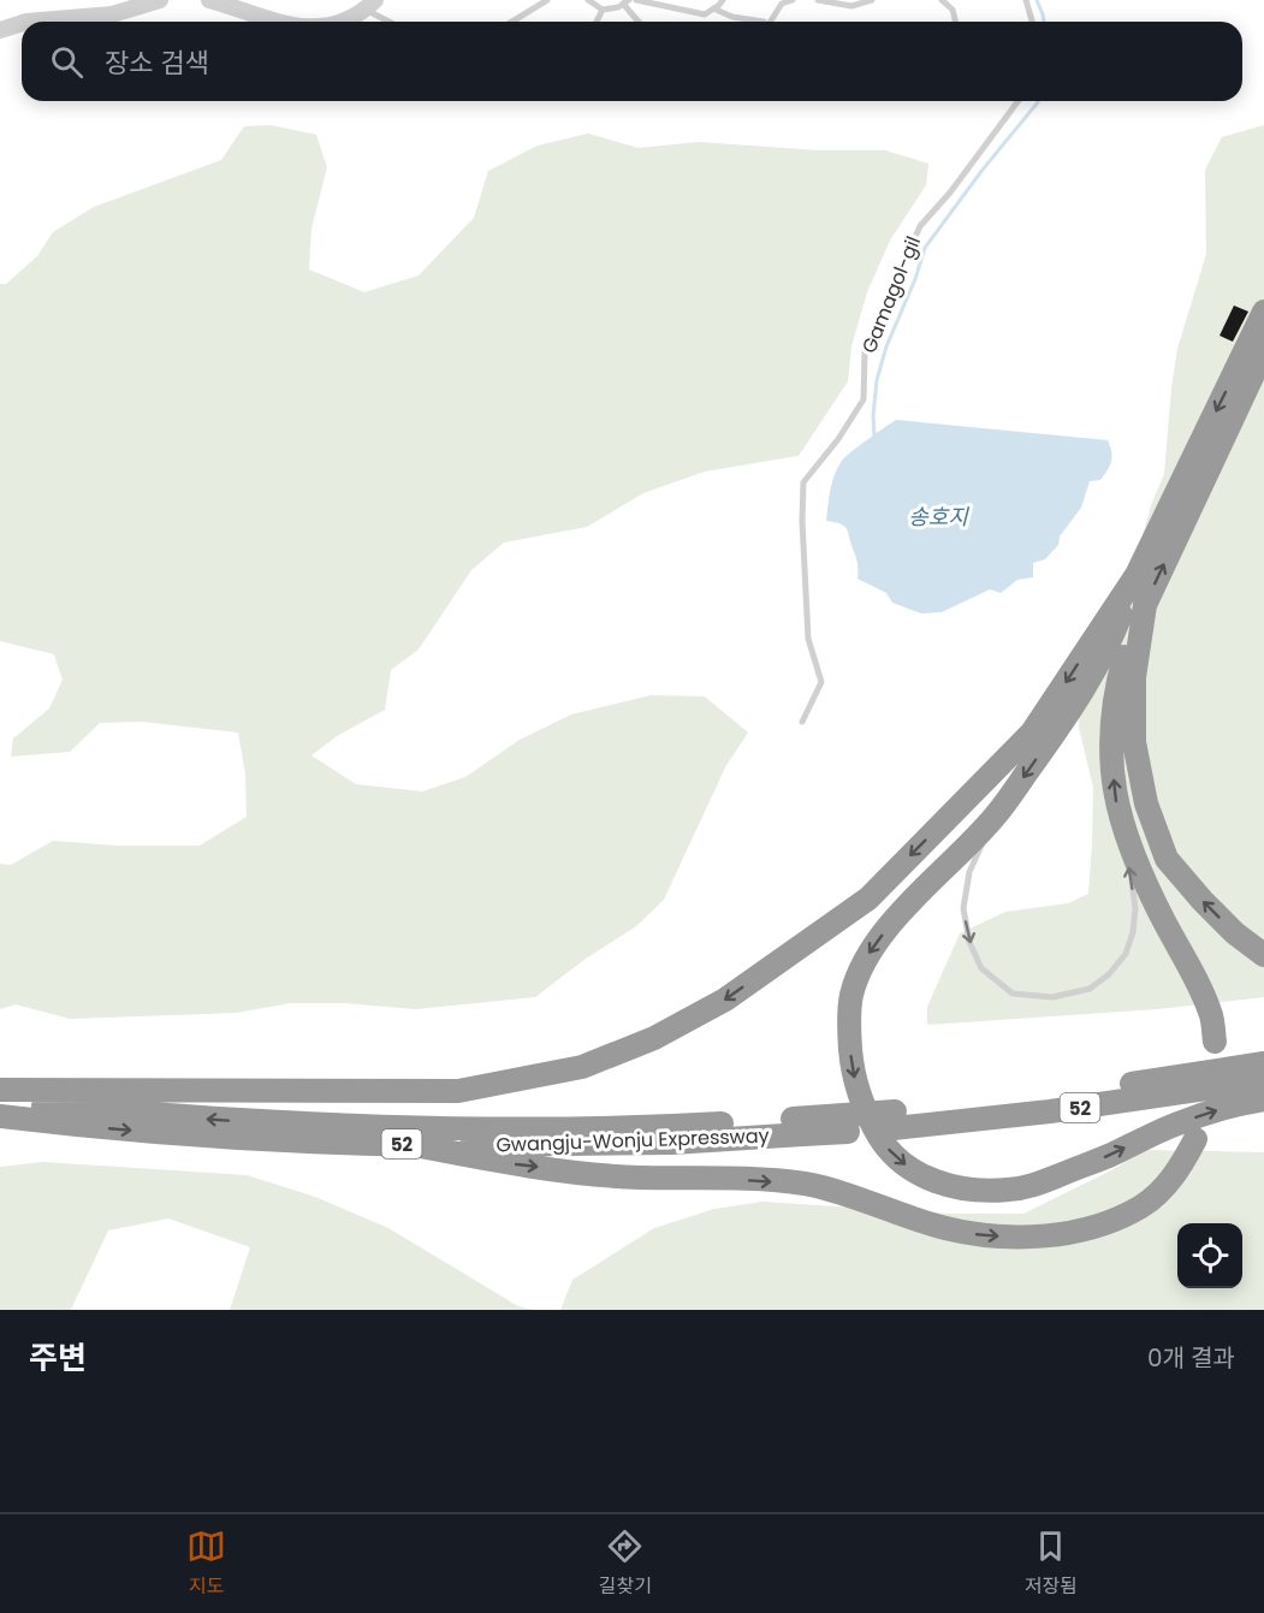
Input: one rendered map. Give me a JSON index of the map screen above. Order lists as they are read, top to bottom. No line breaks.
{"streets":{"highway":["52","Gwangju-Wonju Expressway"],"lane":["Gamagol-gil"]},"water":["송호지"],"page":{"search":"장소 검색","heading":["주변","0개 결과"],"nav":["지도","길찾기","저장됨"]}}
